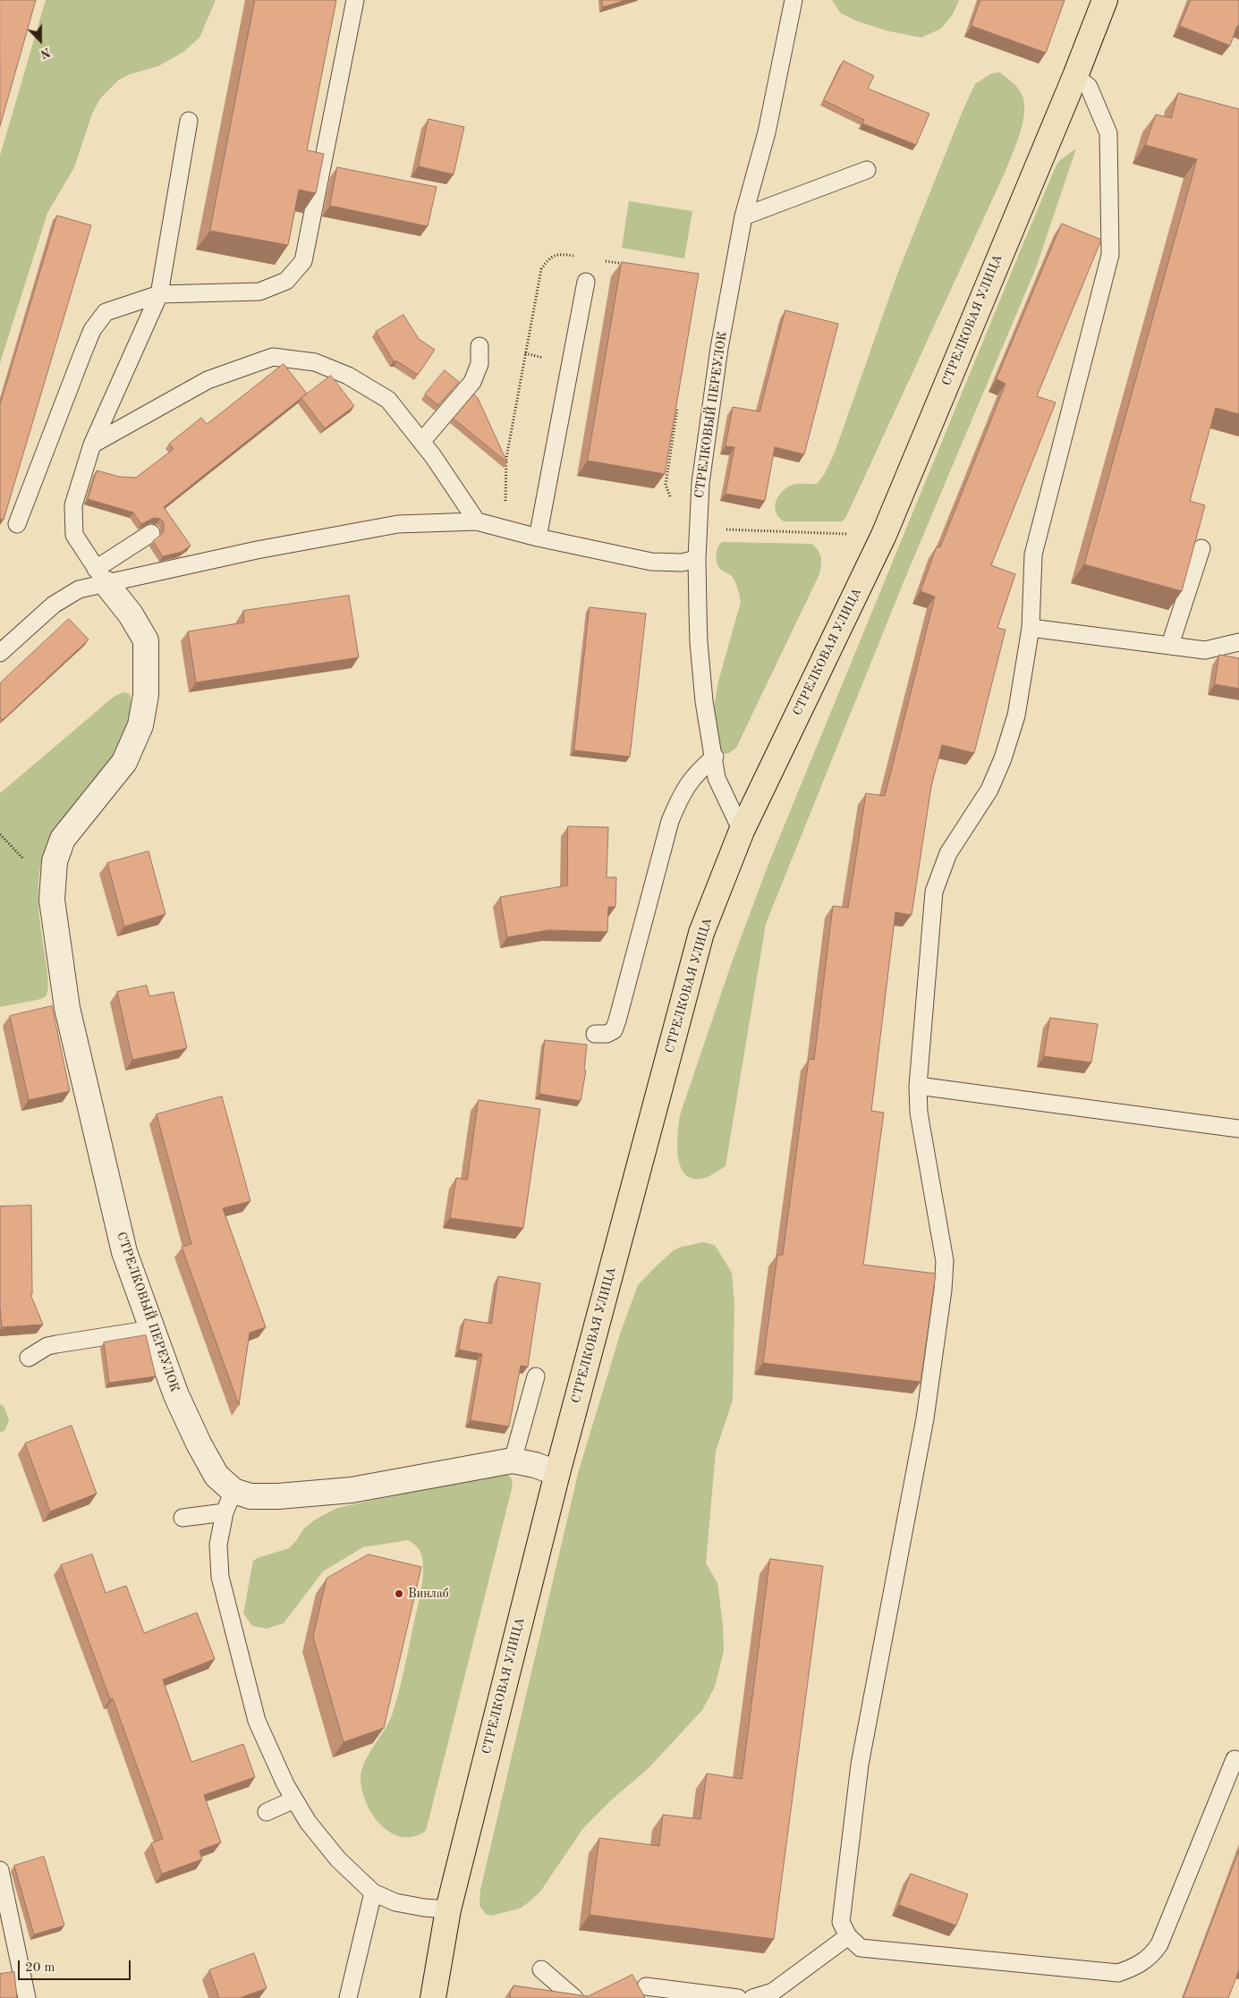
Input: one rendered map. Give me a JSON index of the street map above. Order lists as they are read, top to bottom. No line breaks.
{"streets":{"main road":["СТРЕЛКОВАЯ УЛИЦА"],"street":["СТРЕЛКОВЫЙ ПЕРЕУЛОК"]},"crossings":[["СТРЕЛКОВАЯ УЛИЦА","СТРЕЛКОВЫЙ ПЕРЕУЛОК"]],"places":["Винлаб"],"scale_bar":"20 m","north":"bottom"}
